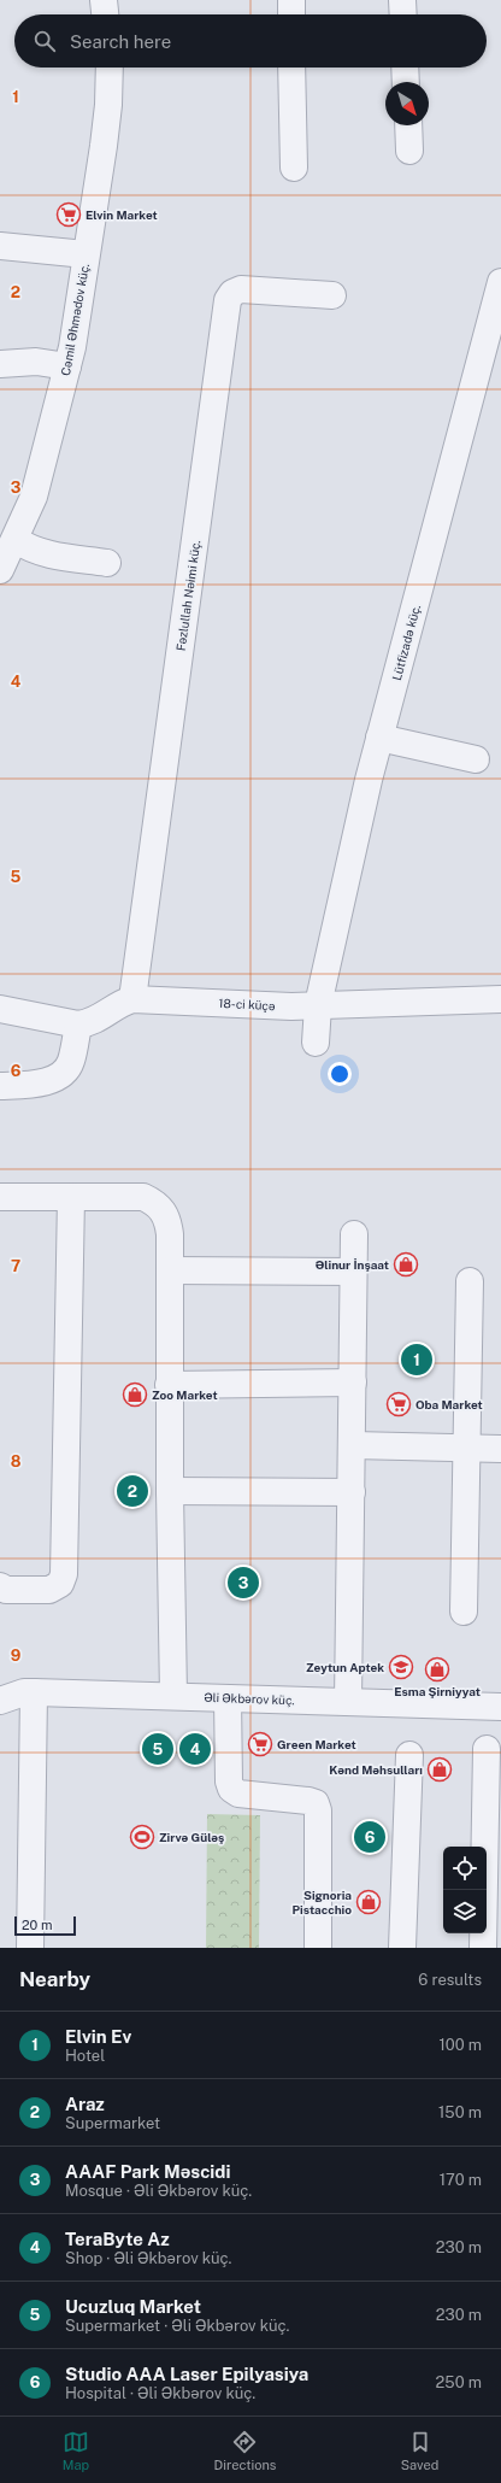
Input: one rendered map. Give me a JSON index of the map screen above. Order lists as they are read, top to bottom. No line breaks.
{"streets":{"street":["Cəmil Əhmədov küç.","Fəzlullah Nəimi küç.","Lütfizadə küç.","18-ci küçə","Əli Əkbərov küç."]},"crossings":[["Fəzlullah Nəimi küç.","18-ci küçə"],["Lütfizadə küç.","18-ci küçə"]],"places":{"supermarket":["Elvin Market","Oba Market","Green Market"],"shop":["Əlinur İnşaat","Zoo Market","Esma Şirniyyat","Kənd Məhsulları","Signoria Pistacchio"],"school or university":["Zeytun Aptek"],"sports":["Zirvə Güləş"]},"scale_bar":"20 m","north":"bottom right","page":{"search":"Search here","pins":["1","2","3","4","5","6"],"scale":"20 m","heading":["Nearby","6 results"],"list":[{"mark":"1","name":"Elvin Ev","note":"Hotel","value":"100 m"},{"mark":"2","name":"Araz","note":"Supermarket","value":"150 m"},{"mark":"3","name":"AAAF Park Məscidi","note":"Mosque · Əli Əkbərov küç.","value":"170 m"},{"mark":"4","name":"TeraByte Az","note":"Shop · Əli Əkbərov küç.","value":"230 m"},{"mark":"5","name":"Ucuzluq Market","note":"Supermarket · Əli Əkbərov küç.","value":"230 m"},{"mark":"6","name":"Studio AAA Laser Epilyasiya","note":"Hospital · Əli Əkbərov küç.","value":"250 m"}],"nav":["Map","Directions","Saved"]},"grid":{"rows":["1","2","3","4","5","6","7","8","9"]}}
